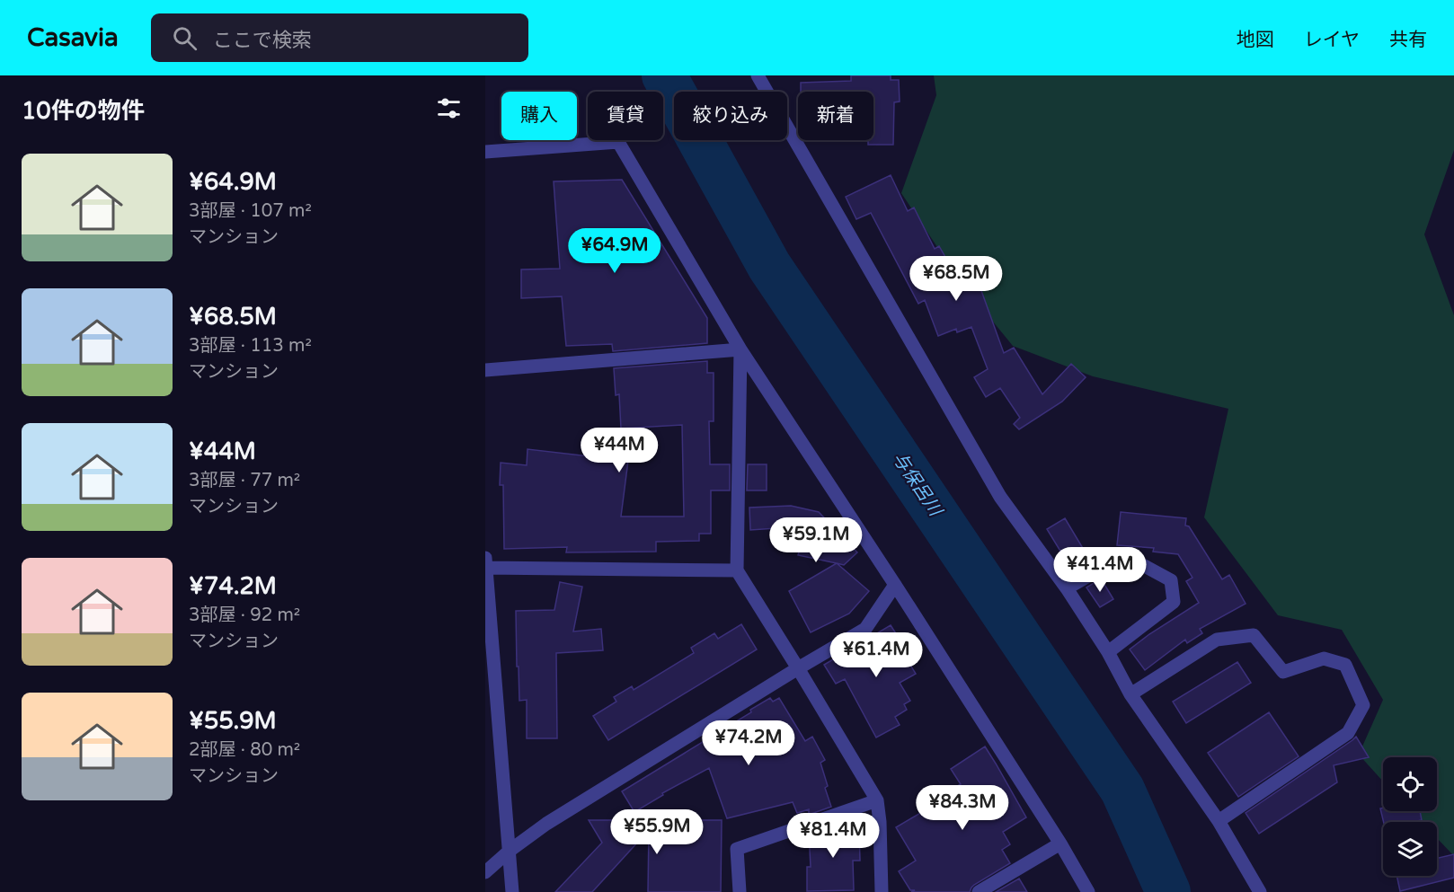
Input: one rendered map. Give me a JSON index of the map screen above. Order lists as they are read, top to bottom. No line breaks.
{"water":["与保呂川"],"page":{"header":"Casavia","search":"ここで検索","nav":["地図","レイヤ","共有"],"heading":"10件の物件","chip":["購入","賃貸","絞り込み","新着"],"list":[{"name":"¥64.9M","note":"3部屋 · 107 m² · マンション"},{"name":"¥68.5M","note":"3部屋 · 113 m² · マンション"},{"name":"¥44M","note":"3部屋 · 77 m² · マンション"},{"name":"¥74.2M","note":"3部屋 · 92 m² · マンション"},{"name":"¥55.9M","note":"2部屋 · 80 m² · マンション"}],"price":["¥64.9M","¥68.5M","¥44M","¥59.1M","¥41.4M","¥61.4M","¥74.2M","¥84.3M","¥55.9M","¥81.4M"]}}
